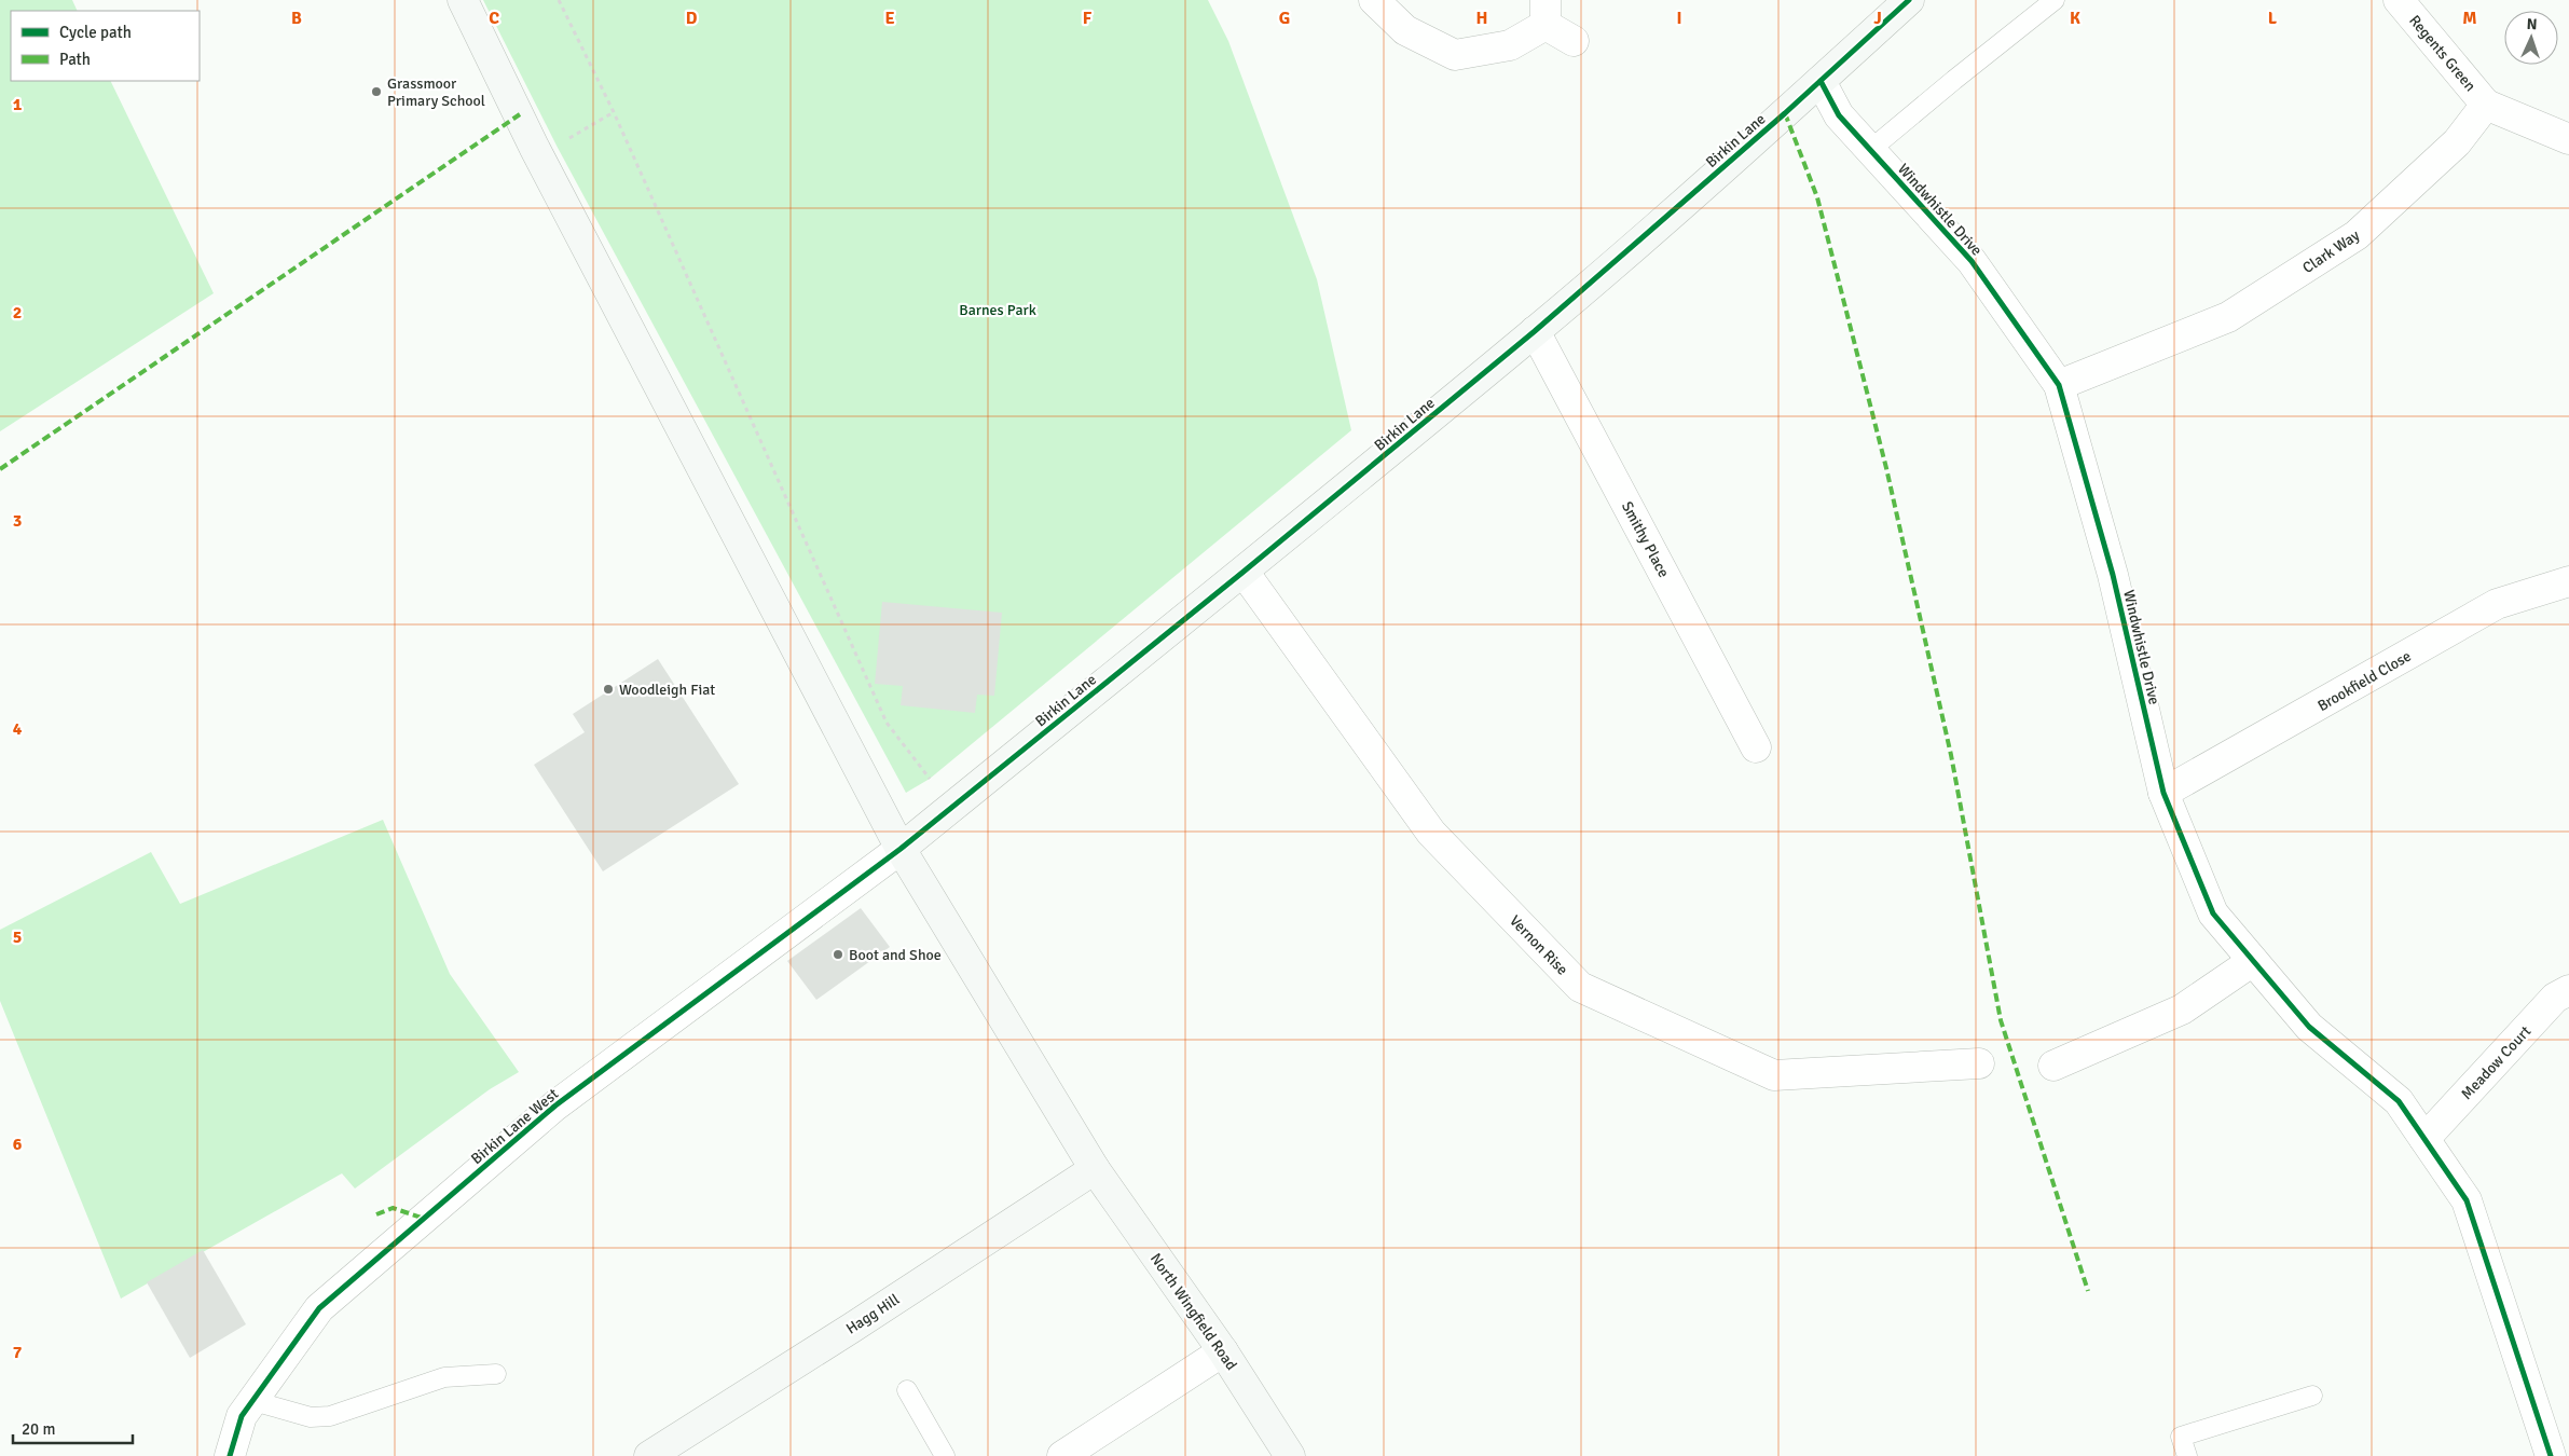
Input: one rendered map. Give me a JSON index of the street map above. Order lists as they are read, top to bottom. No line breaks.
{"streets":{"street":["Regents Green","Birkin Lane","Windwhistle Drive","Clark Way","Smithy Place","Brookfield Close","Vernon Rise","Meadow Court","Birkin Lane West","North Wingfield Road","Hagg Hill"]},"crossings":[["Regents Green","Clark Way"],["Birkin Lane","Windwhistle Drive"],["Birkin Lane","Smithy Place"],["Birkin Lane","Vernon Rise"],["Birkin Lane","Birkin Lane West"],["Birkin Lane","North Wingfield Road"],["Windwhistle Drive","Clark Way"],["Windwhistle Drive","Brookfield Close"],["Windwhistle Drive","Meadow Court"],["Birkin Lane West","North Wingfield Road"],["North Wingfield Road","Hagg Hill"]],"parks":["Barnes Park"],"places":["Grassmoor Primary School","Woodleigh Fiat","Boot and Shoe"],"legend":["Cycle path","Path"],"scale_bar":"20 m","north":"top","grid":{"columns":["B","C","D","E","F","G","H","I","J","K","L","M"],"rows":["1","2","3","4","5","6","7"]}}
